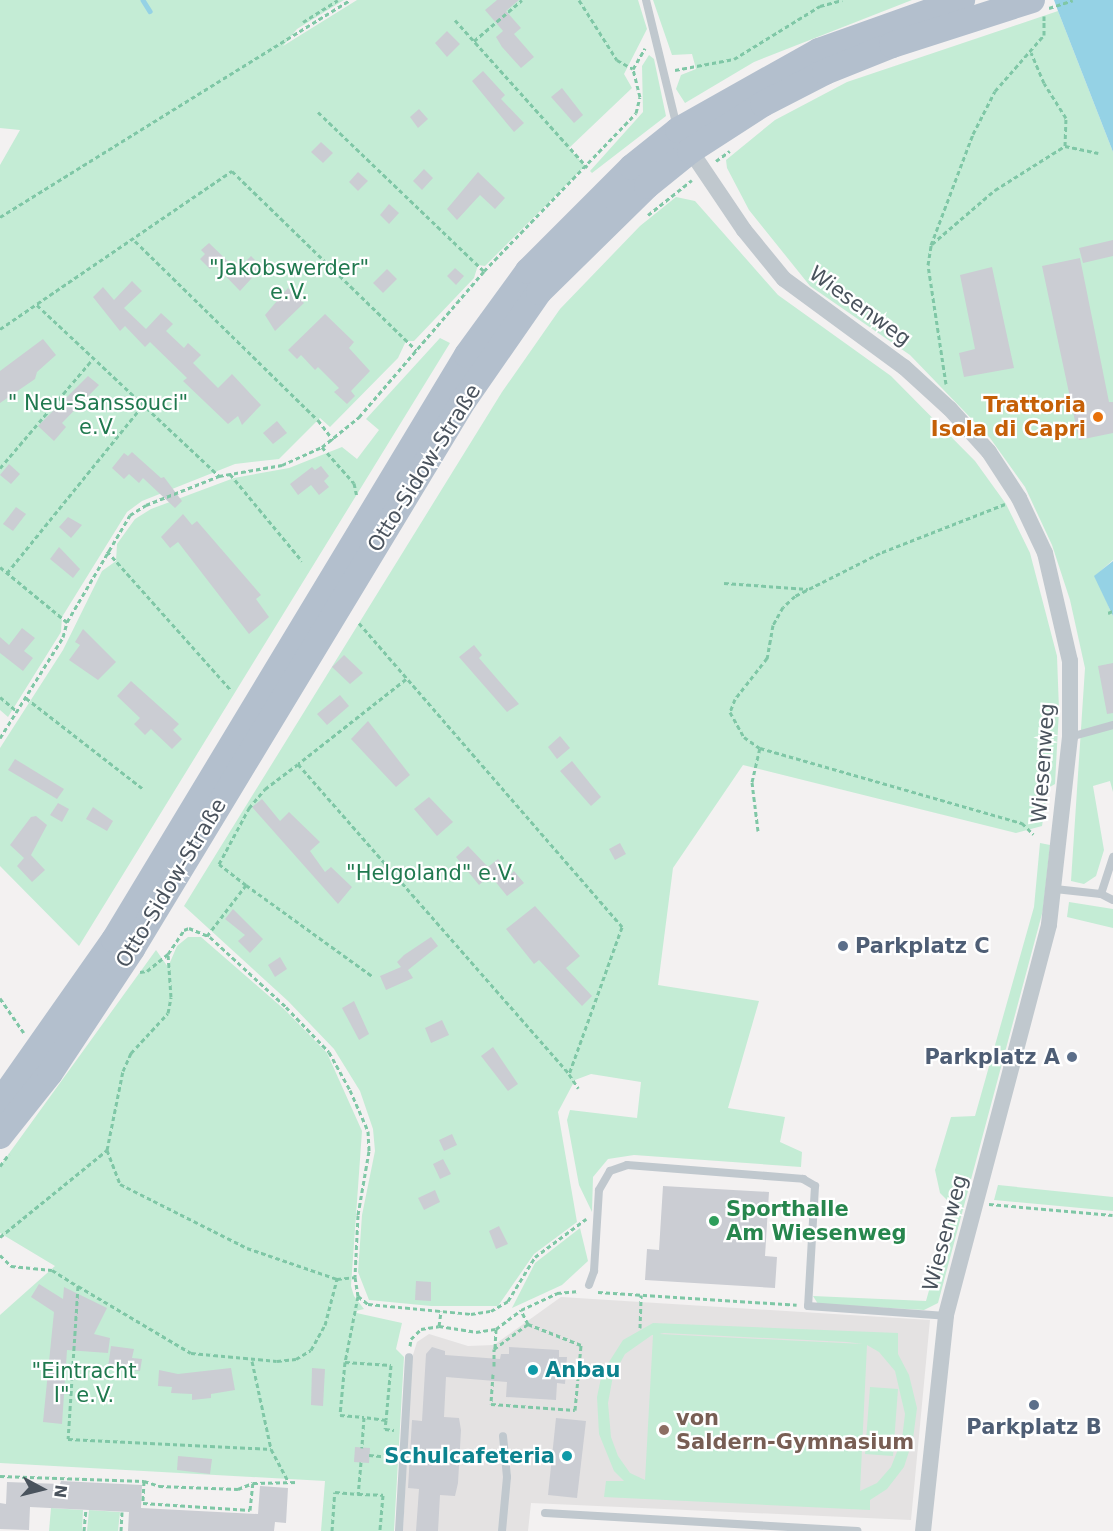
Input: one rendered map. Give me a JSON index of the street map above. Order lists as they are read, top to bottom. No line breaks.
{"streets":{"main road":["Otto-Sidow-Straße"],"street":["Wiesenweg"]},"crossings":[["Wiesenweg","Otto-Sidow-Straße"]],"parks":["\"Jakobswerder\" e.V.","\" Neu-Sanssouci\" e.V.","\"Helgoland\" e.V.","\"Eintracht I\" e.V."],"places":["Trattoria Isola di Capri","Parkplatz C","Parkplatz A","Sporthalle Am Wiesenweg","Anbau","Parkplatz B","von Saldern-Gymnasium","Schulcafeteria"],"north":"right"}
